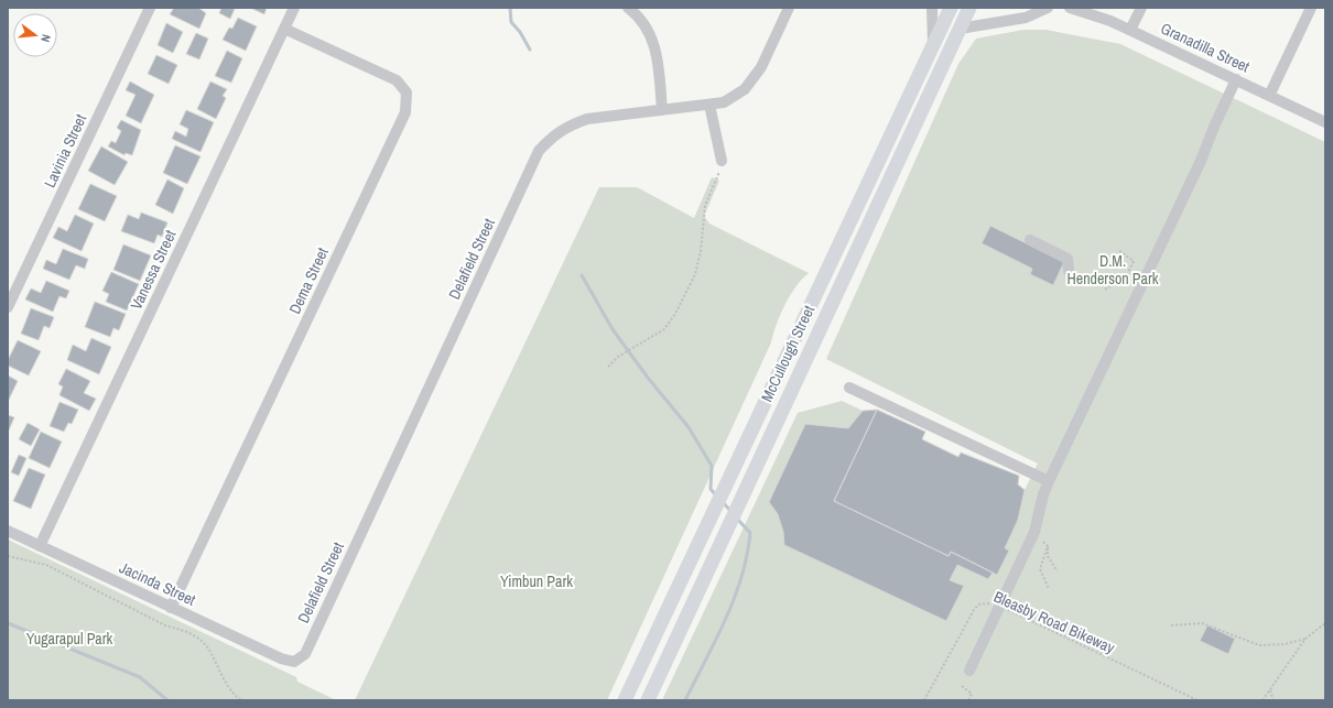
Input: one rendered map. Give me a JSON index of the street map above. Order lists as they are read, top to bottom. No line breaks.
{"streets":{"main road":["McCullough Street"],"street":["Granadilla Street","Lavinia Street","Delafield Street","Vanessa Street","Dema Street","Jacinda Street"],"path":["Bleasby Road Bikeway"]},"crossings":[["Delafield Street","Jacinda Street"],["Vanessa Street","Dema Street"],["Vanessa Street","Jacinda Street"],["Dema Street","Jacinda Street"]],"parks":["D.M. Henderson Park","Yimbun Park","Yugarapul Park"],"north":"right"}
